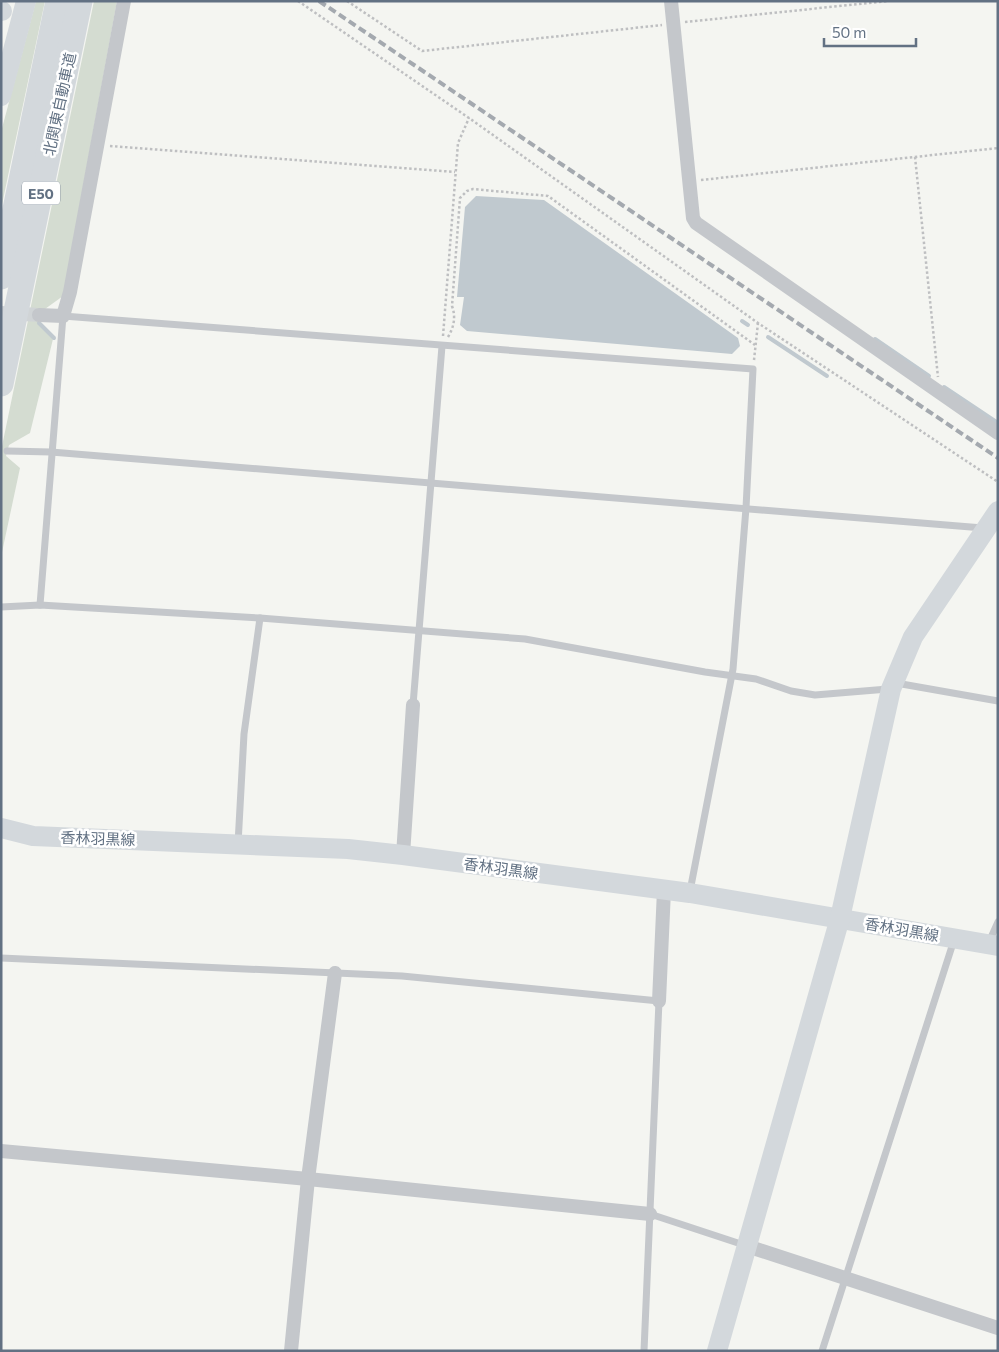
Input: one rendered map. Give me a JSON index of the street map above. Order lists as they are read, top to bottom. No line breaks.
{"streets":{"highway":["北関東自動車道","E50"],"main road":["香林羽黒線"]},"scale_bar":"50 m"}
